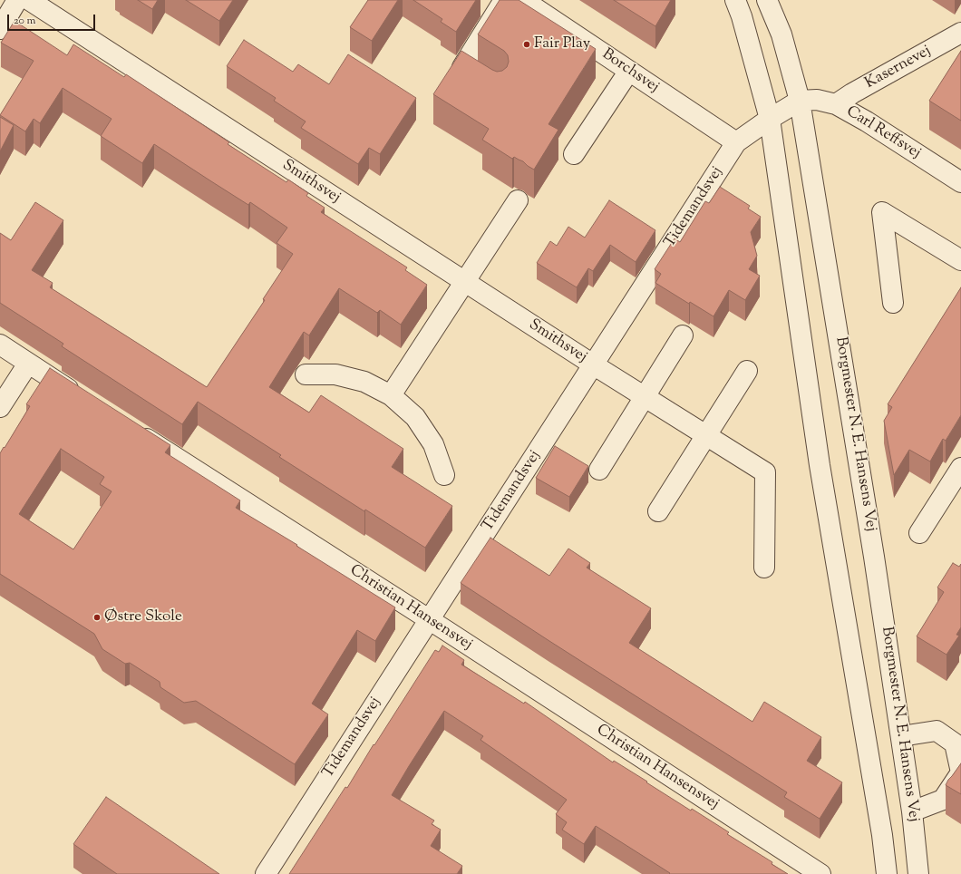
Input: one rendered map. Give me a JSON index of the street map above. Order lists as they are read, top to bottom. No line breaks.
{"streets":{"street":["Kasernevej","Borchsvej","Carl Reffsvej","Smithsvej","Tidemandsvej","Borgmester N. E. Hansens Vej","Christian Hansensvej"]},"crossings":[["Kasernevej","Carl Reffsvej"],["Borchsvej","Tidemandsvej"],["Carl Reffsvej","Tidemandsvej"],["Carl Reffsvej","Borgmester N. E. Hansens Vej"],["Smithsvej","Tidemandsvej"],["Tidemandsvej","Borgmester N. E. Hansens Vej"],["Tidemandsvej","Christian Hansensvej"]],"places":["Fair Play","Østre Skole"],"scale_bar":"20 m"}
